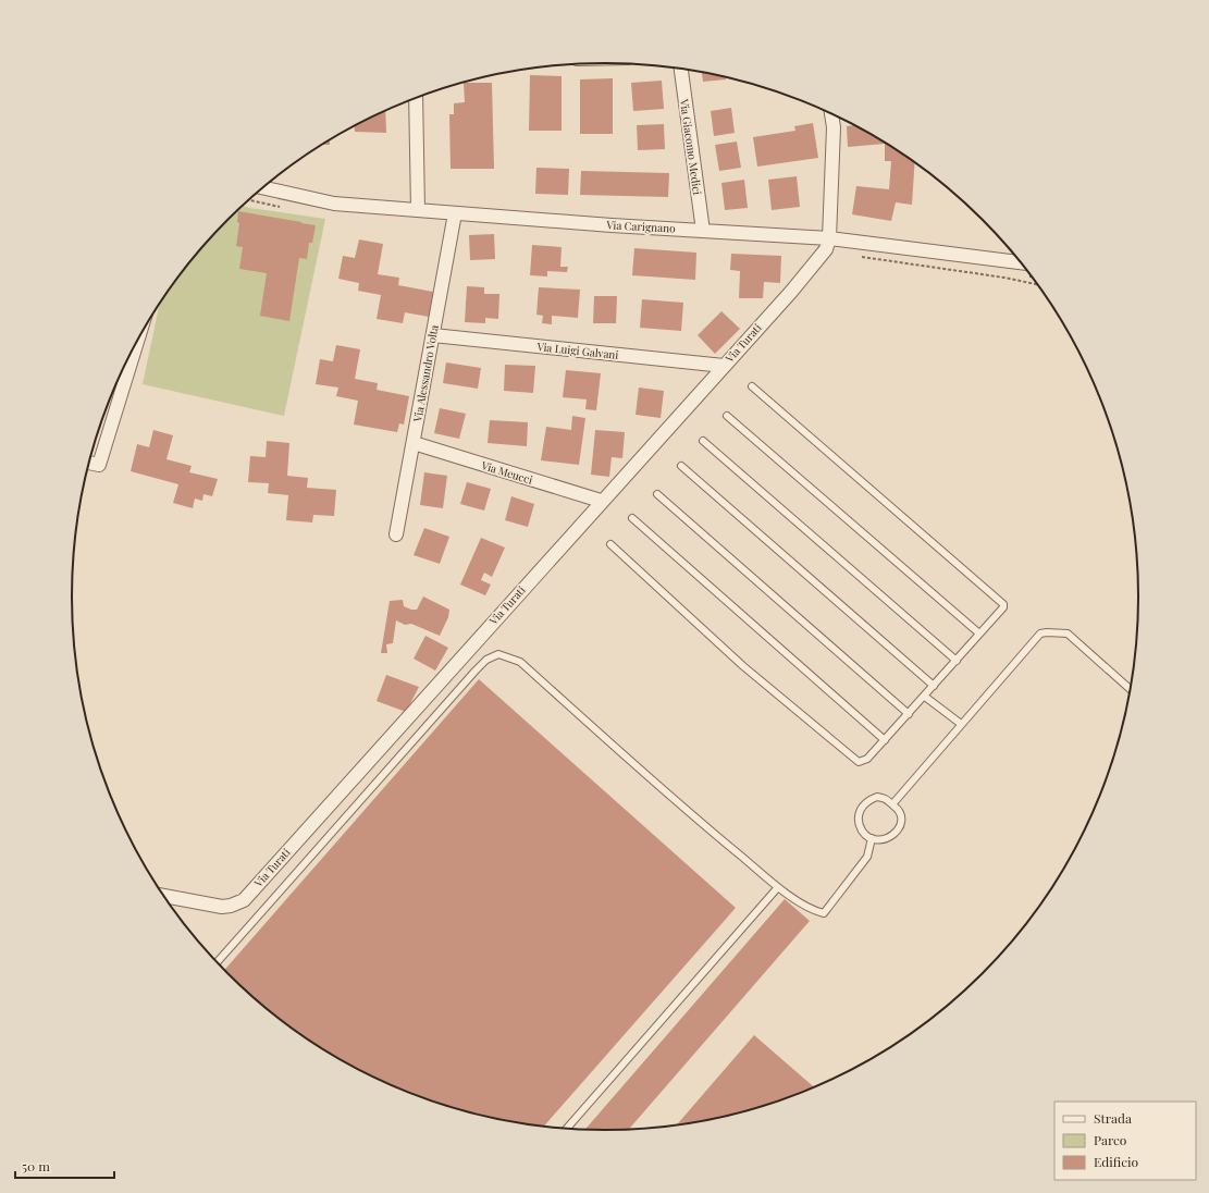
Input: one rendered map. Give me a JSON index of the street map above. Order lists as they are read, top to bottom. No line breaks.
{"streets":{"street":["Via Giacomo Medici","Via Carignano","Via Turati","Via Luigi Galvani","Via Alessandro Volta","Via Meucci"]},"crossings":[["Via Giacomo Medici","Via Carignano"],["Via Carignano","Via Turati"],["Via Carignano","Via Alessandro Volta"],["Via Turati","Via Luigi Galvani"],["Via Turati","Via Meucci"],["Via Luigi Galvani","Via Alessandro Volta"],["Via Alessandro Volta","Via Meucci"]],"legend":["Strada","Parco","Edificio"],"scale_bar":"50 m"}
